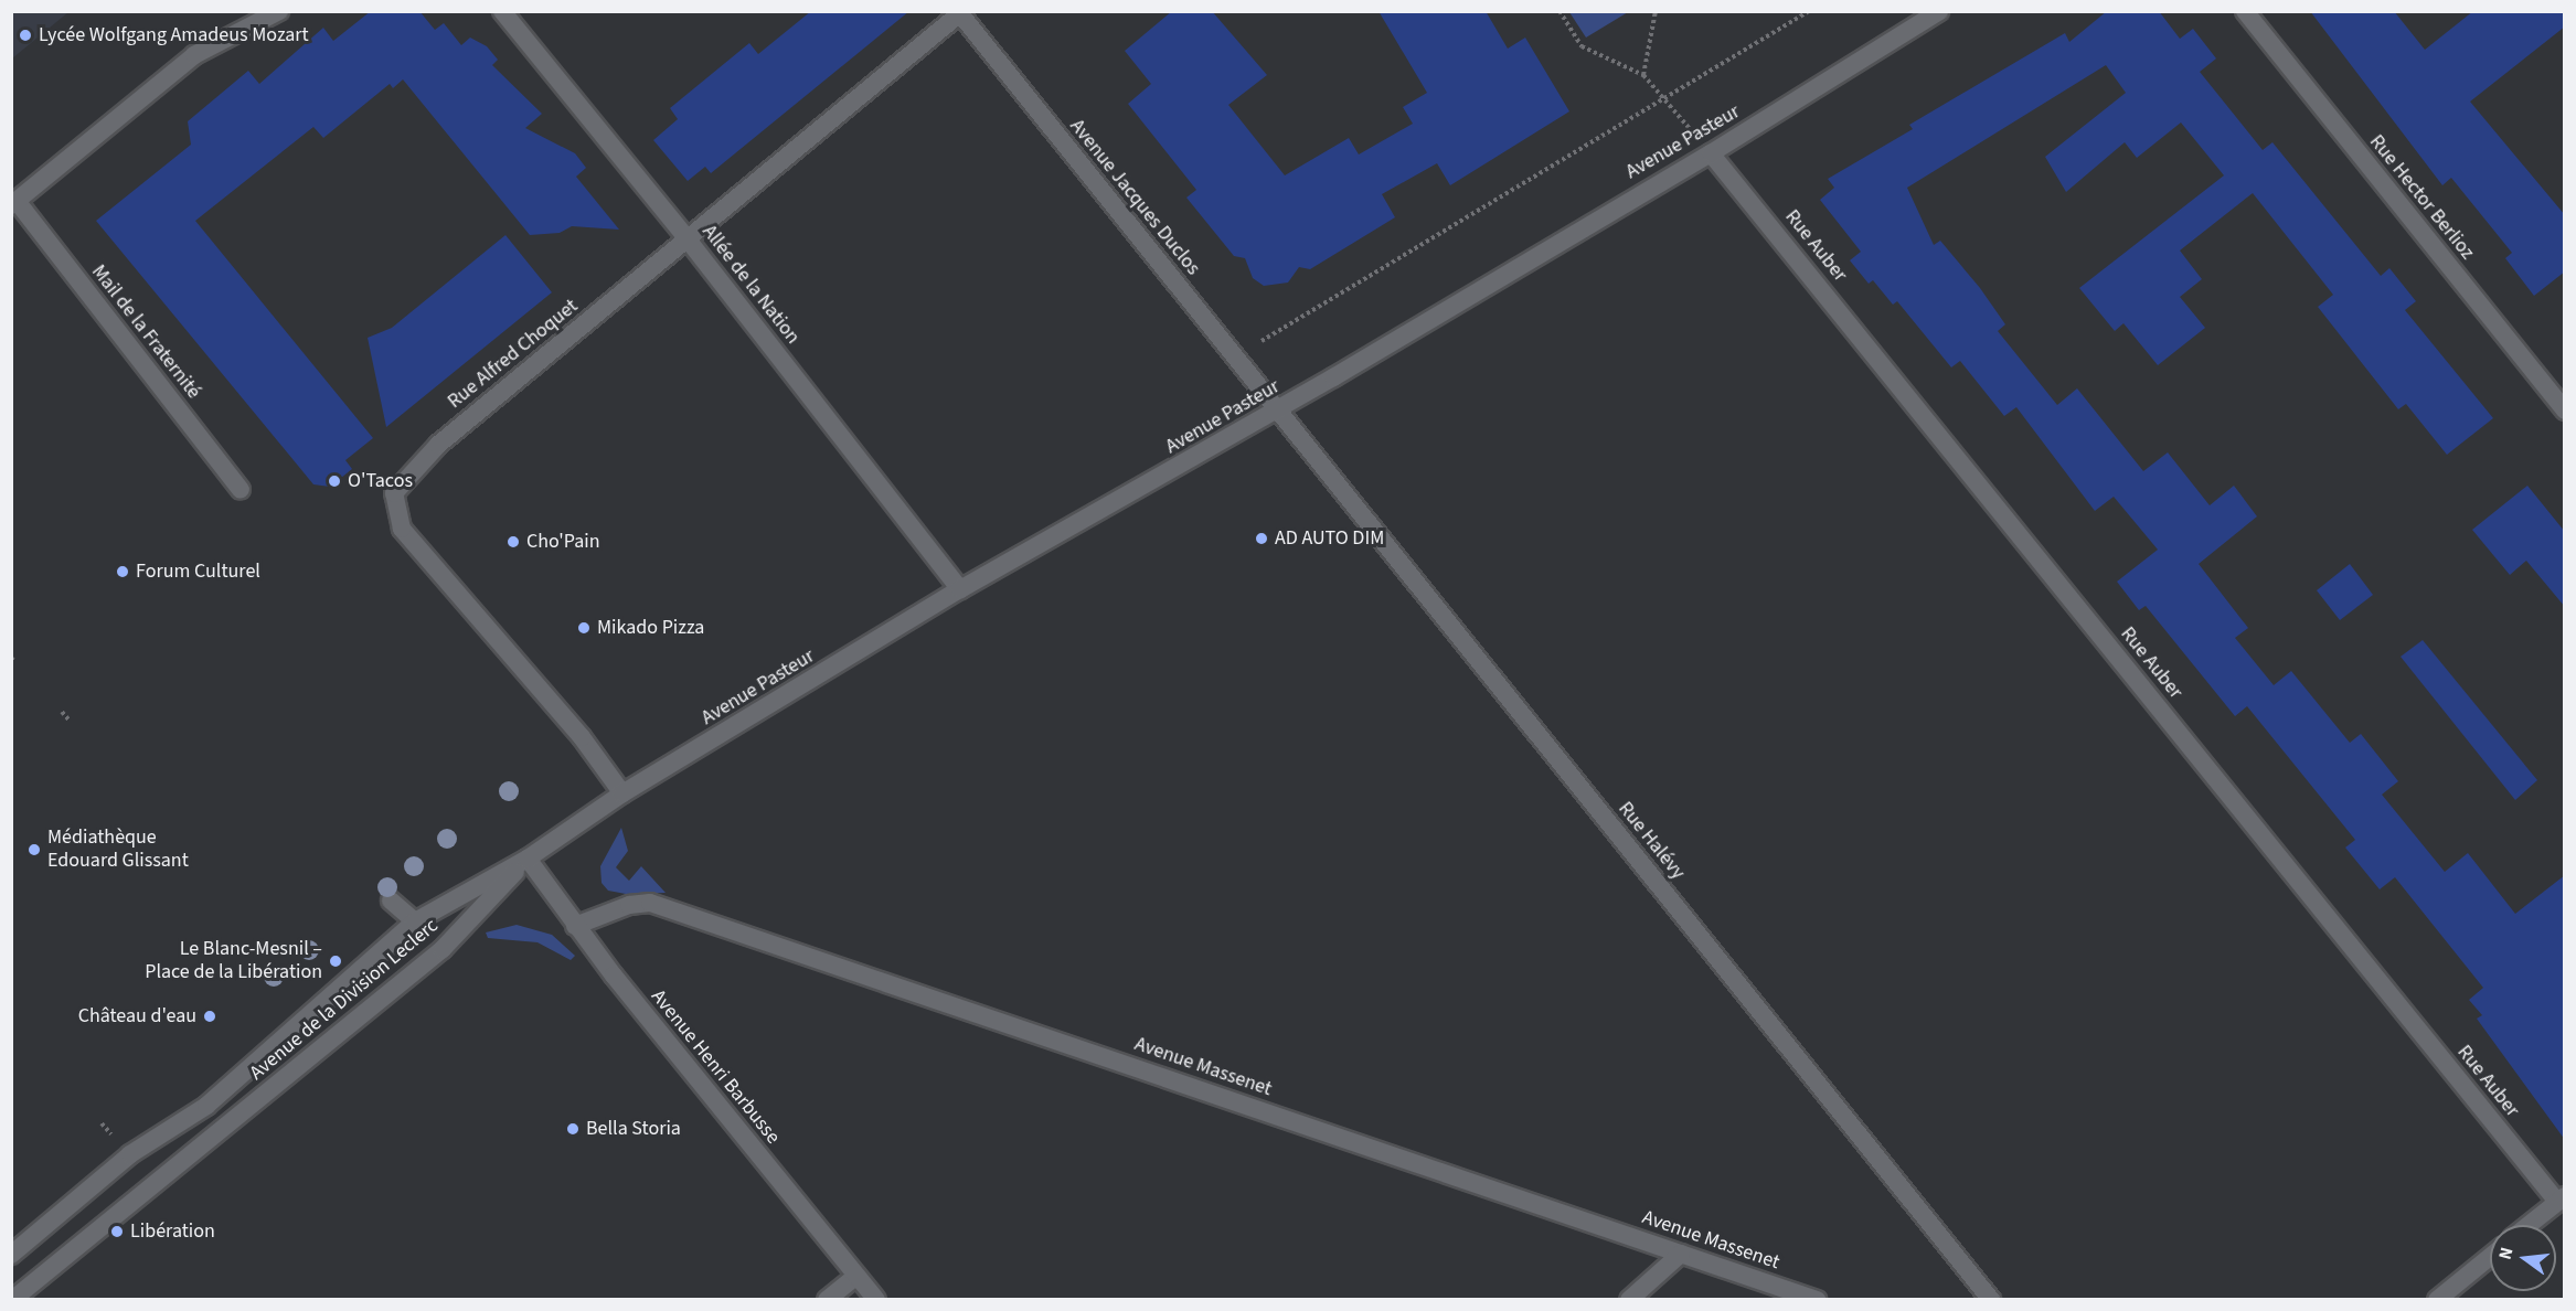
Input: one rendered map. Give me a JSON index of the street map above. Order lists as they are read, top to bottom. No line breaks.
{"streets":{"street":["Avenue Pasteur","Avenue Jacques Duclos","Rue Hector Berlioz","Rue Auber","Allée de la Nation","Mail de la Fraternité","Rue Alfred Choquet","Rue Halévy","Avenue de la Division Leclerc","Avenue Henri Barbusse","Avenue Massenet"]},"crossings":[["Avenue Pasteur","Avenue Jacques Duclos"],["Avenue Pasteur","Rue Auber"],["Avenue Pasteur","Allée de la Nation"],["Avenue Pasteur","Rue Alfred Choquet"],["Avenue Pasteur","Rue Halévy"],["Avenue Pasteur","Avenue de la Division Leclerc"],["Avenue Pasteur","Avenue Henri Barbusse"],["Avenue Jacques Duclos","Rue Alfred Choquet"],["Avenue Jacques Duclos","Rue Halévy"],["Allée de la Nation","Rue Alfred Choquet"],["Avenue de la Division Leclerc","Avenue Henri Barbusse"],["Avenue Henri Barbusse","Avenue Massenet"]],"places":["Lycée Wolfgang Amadeus Mozart","O'Tacos","AD AUTO DIM","Cho'Pain","Forum Culturel","Mikado Pizza","Médiathèque Edouard Glissant","Le Blanc-Mesnil – Place de la Libération","Château d'eau","Bella Storia","Libération"],"north":"left"}
